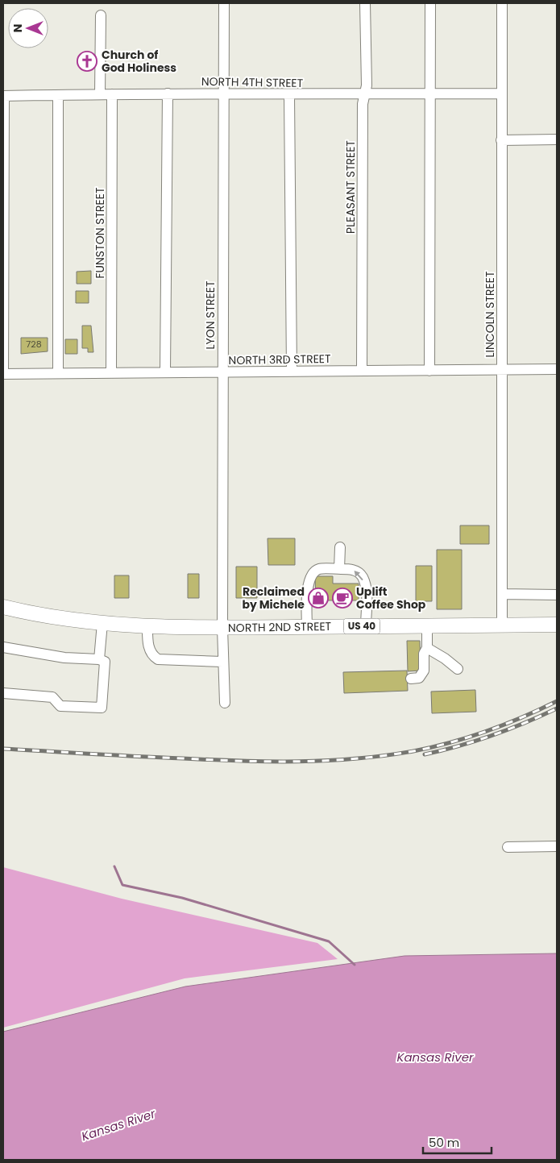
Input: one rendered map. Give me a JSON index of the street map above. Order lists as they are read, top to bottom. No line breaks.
{"streets":{"highway":["US 40","NORTH 2ND STREET"],"street":["NORTH 4TH STREET","PLEASANT STREET","FUNSTON STREET","LINCOLN STREET","LYON STREET","NORTH 3RD STREET"]},"crossings":[["NORTH 4TH STREET","PLEASANT STREET"],["NORTH 4TH STREET","FUNSTON STREET"],["NORTH 4TH STREET","LINCOLN STREET"],["NORTH 4TH STREET","LYON STREET"],["PLEASANT STREET","NORTH 3RD STREET"],["FUNSTON STREET","NORTH 3RD STREET"],["LINCOLN STREET","NORTH 3RD STREET"],["LINCOLN STREET","NORTH 2ND STREET"],["LYON STREET","NORTH 3RD STREET"],["LYON STREET","NORTH 2ND STREET"]],"water":["Kansas River"],"places":{"church":["Church of God Holiness"],"shop":["Reclaimed by Michele"],"cafe":["Uplift Coffee Shop"]},"house_numbers":["728"],"scale_bar":"50 m","north":"left"}
